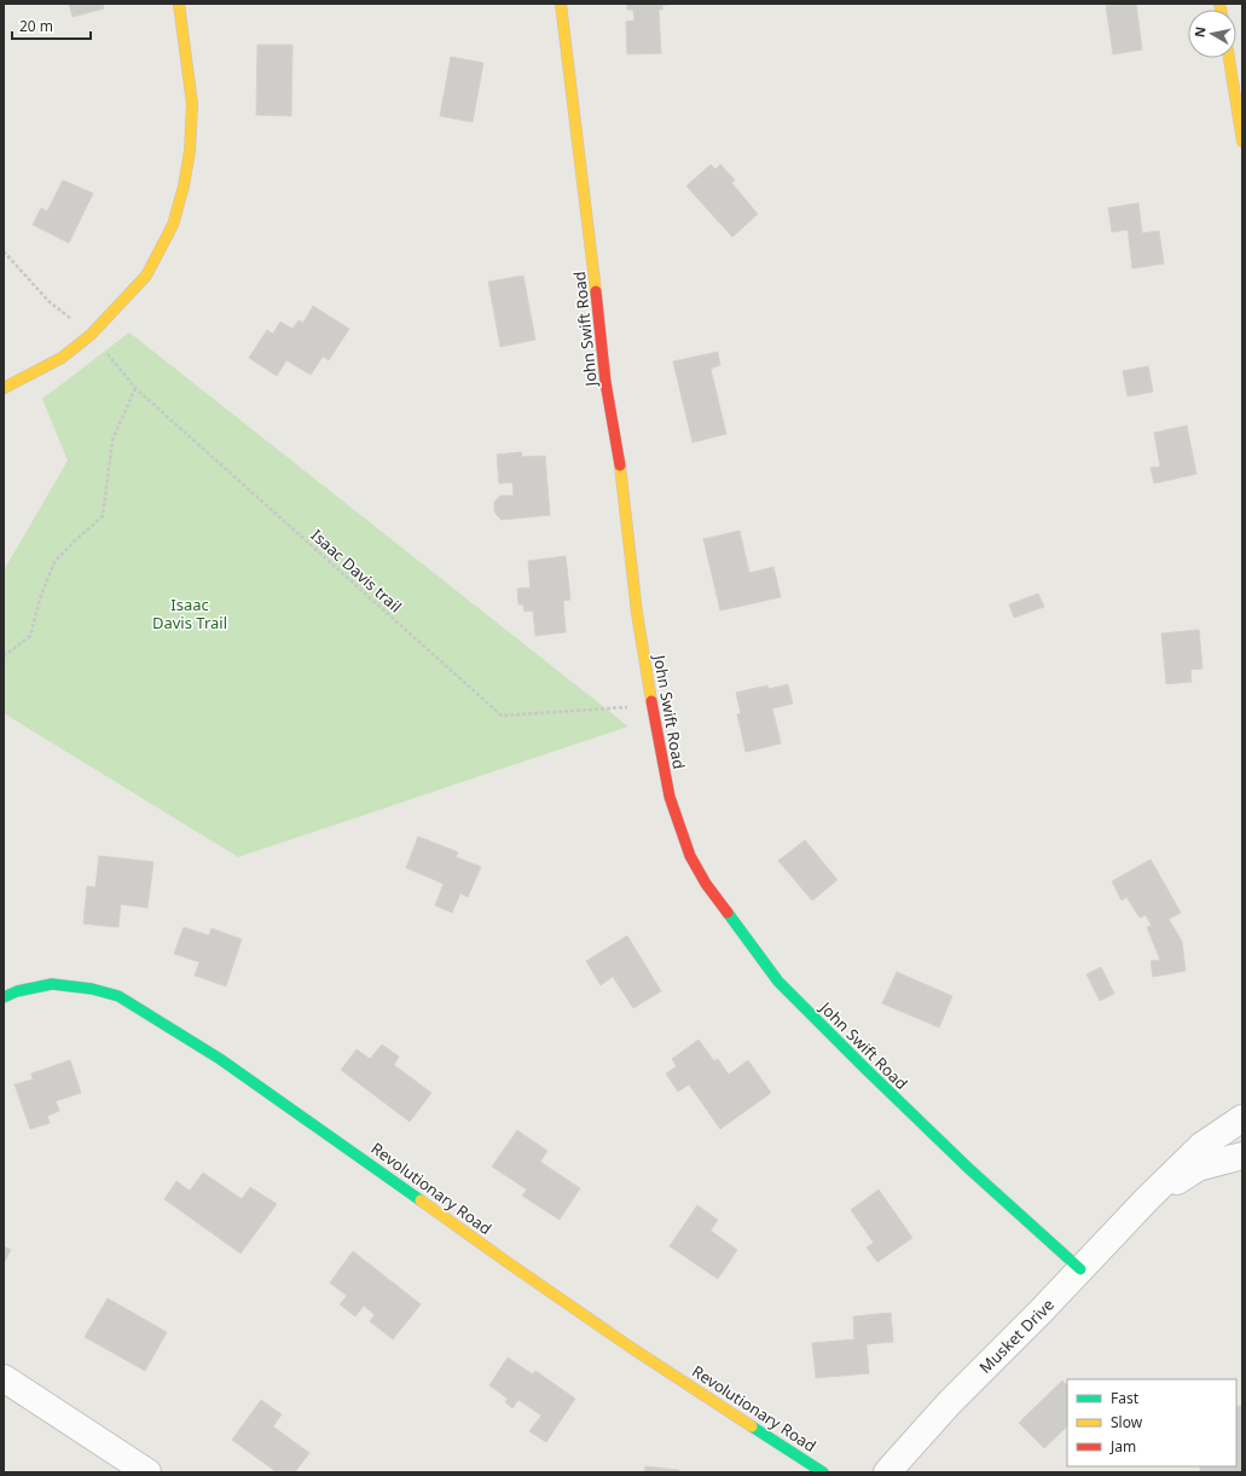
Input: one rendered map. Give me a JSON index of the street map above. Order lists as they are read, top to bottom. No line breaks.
{"streets":{"street":["John Swift Road","Revolutionary Road","Musket Drive"],"path":["Isaac Davis trail"]},"crossings":[["John Swift Road","Isaac Davis trail"],["John Swift Road","Musket Drive"]],"parks":["Isaac Davis Trail"],"legend":["Fast","Slow","Jam"],"scale_bar":"20 m","north":"left"}
